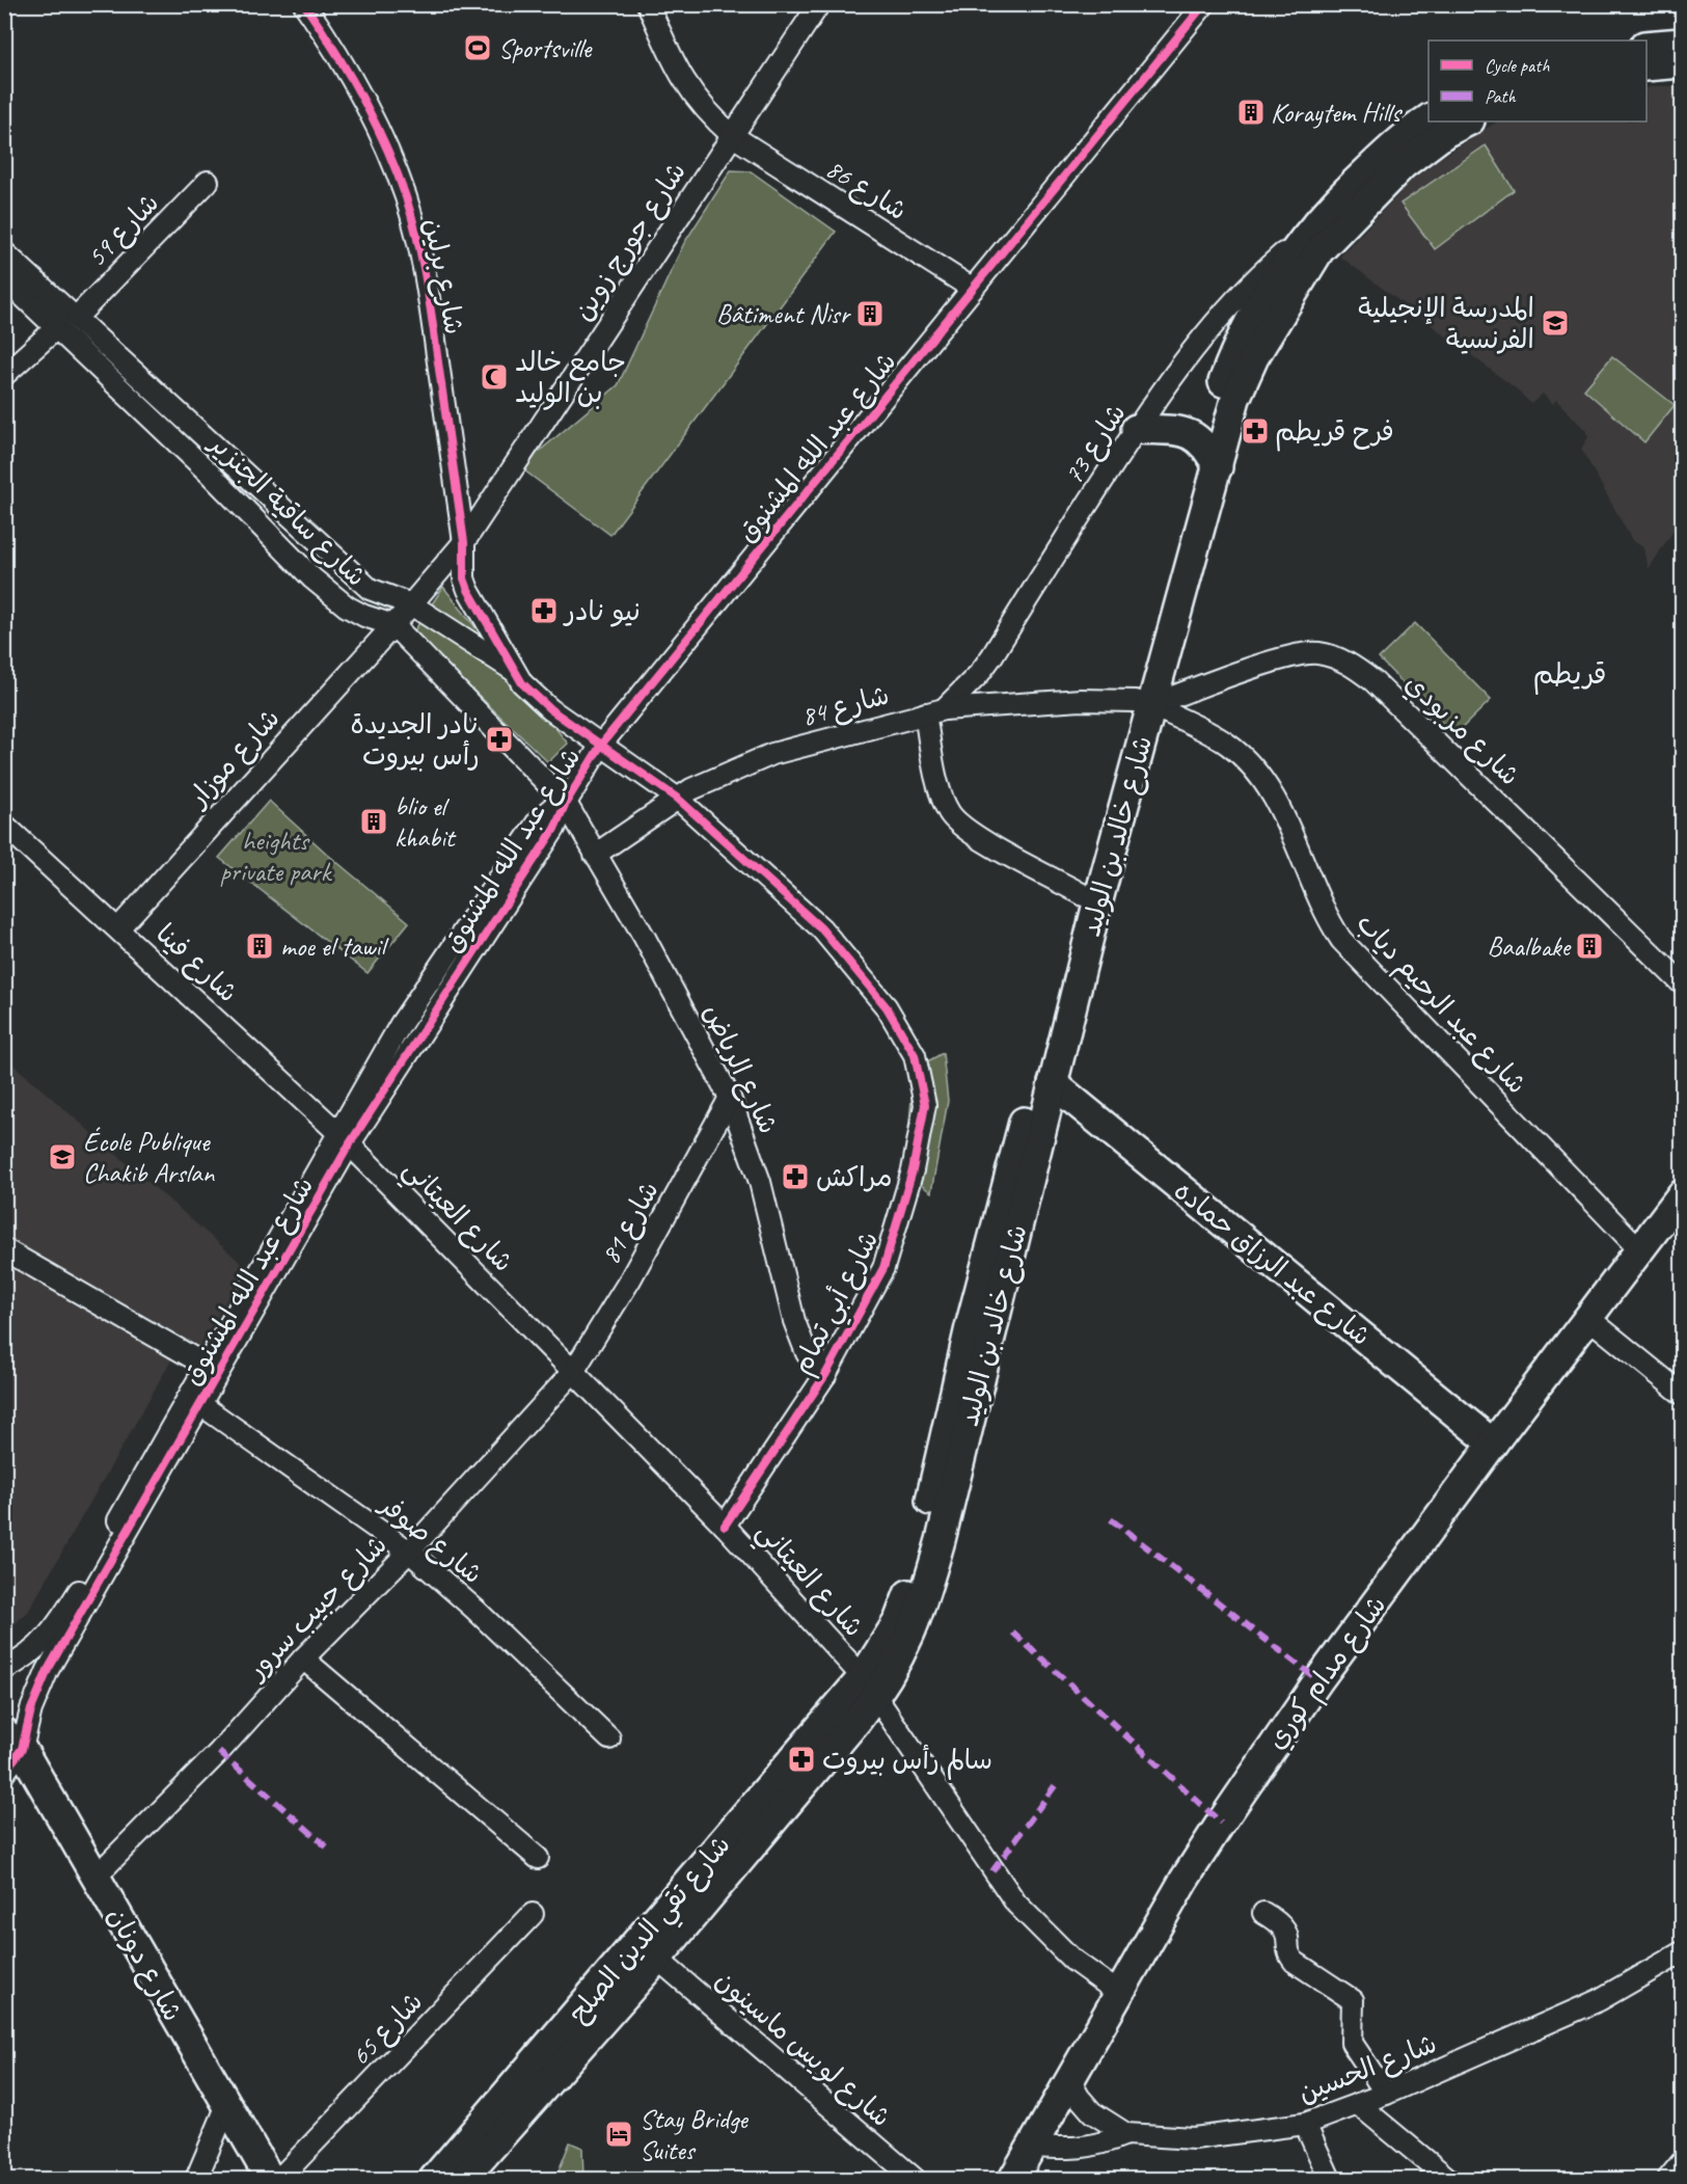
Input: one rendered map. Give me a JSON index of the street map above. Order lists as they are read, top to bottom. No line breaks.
{"streets":{"main road":["شارع خالد بن الوليد","شارع عبد الرزاق حماده","شارع مدام كوري","شارع تقي الدين الصلح","شارع دونان"],"street":["شارع 86","شارع 59","شارع جورج زوين","شارع برلين","شارع 73","شارع عبد الله المشنوق","شارع ساقية الجنزير","شارع 84","شارع مزبودي","شارع موزار","شارع فينا","شارع عبد الرحيم دياب","شارع الرياض","شارع العيتاني","شارع 81","شارع أبي تمام","شارع صوفر","شارع حبيب سرور","شارع 65","شارع لويس ماسينون","شارع الحسين"]},"crossings":[["شارع 86","شارع جورج زوين"],["شارع 86","شارع عبد الله المشنوق"],["شارع 59","شارع ساقية الجنزير"],["شارع جورج زوين","شارع برلين"],["شارع جورج زوين","شارع ساقية الجنزير"],["شارع جورج زوين","شارع موزار"],["شارع برلين","شارع ساقية الجنزير"],["شارع برلين","شارع أبي تمام"],["شارع 73","شارع 84"],["شارع 73","شارع خالد بن الوليد"],["شارع عبد الله المشنوق","شارع ساقية الجنزير"],["شارع عبد الله المشنوق","شارع فينا"],["شارع عبد الله المشنوق","شارع الرياض"],["شارع عبد الله المشنوق","شارع العيتاني"],["شارع عبد الله المشنوق","شارع أبي تمام"],["شارع عبد الله المشنوق","شارع صوفر"],["شارع عبد الله المشنوق","شارع دونان"],["شارع ساقية الجنزير","شارع موزار"],["شارع ساقية الجنزير","شارع الرياض"],["شارع ساقية الجنزير","شارع أبي تمام"],["شارع 84","شارع مزبودي"],["شارع 84","شارع خالد بن الوليد"],["شارع 84","شارع عبد الرحيم دياب"],["شارع 84","شارع الرياض"],["شارع 84","شارع أبي تمام"],["شارع مزبودي","شارع خالد بن الوليد"],["شارع مزبودي","شارع عبد الرحيم دياب"],["شارع موزار","شارع فينا"],["شارع خالد بن الوليد","شارع عبد الرحيم دياب"],["شارع خالد بن الوليد","شارع العيتاني"],["شارع خالد بن الوليد","شارع عبد الرزاق حماده"],["شارع خالد بن الوليد","شارع تقي الدين الصلح"],["شارع فينا","شارع العيتاني"],["شارع عبد الرحيم دياب","شارع مدام كوري"],["شارع الرياض","شارع 81"],["شارع الرياض","شارع أبي تمام"],["شارع العيتاني","شارع 81"],["شارع العيتاني","شارع أبي تمام"],["شارع العيتاني","شارع حبيب سرور"],["شارع العيتاني","شارع مدام كوري"],["شارع العيتاني","شارع تقي الدين الصلح"],["شارع 81","شارع حبيب سرور"],["شارع عبد الرزاق حماده","شارع مدام كوري"],["شارع صوفر","شارع حبيب سرور"],["شارع حبيب سرور","شارع دونان"],["شارع مدام كوري","شارع الحسين"],["شارع تقي الدين الصلح","شارع لويس ماسينون"]],"districts":["قريطم"],"parks":["heights private park"],"places":{"sports":["Sportsville"],"building":["Koraytem Hills","Bâtiment Nisr","blio el khabit","moe el tawil","Baalbake"],"school or university":["المدرسة الإنجيلية الفرنسية","École Publique Chakib Arslan"],"mosque":["جامع خالد بن الوليد"],"pharmacy":["فرح قريطم","نيو نادر","نادر الجديدة رأس بيروت","مراكش","سالم رأس بيروت"],"hotel":["Stay Bridge Suites"]},"legend":["Cycle path","Path"]}
